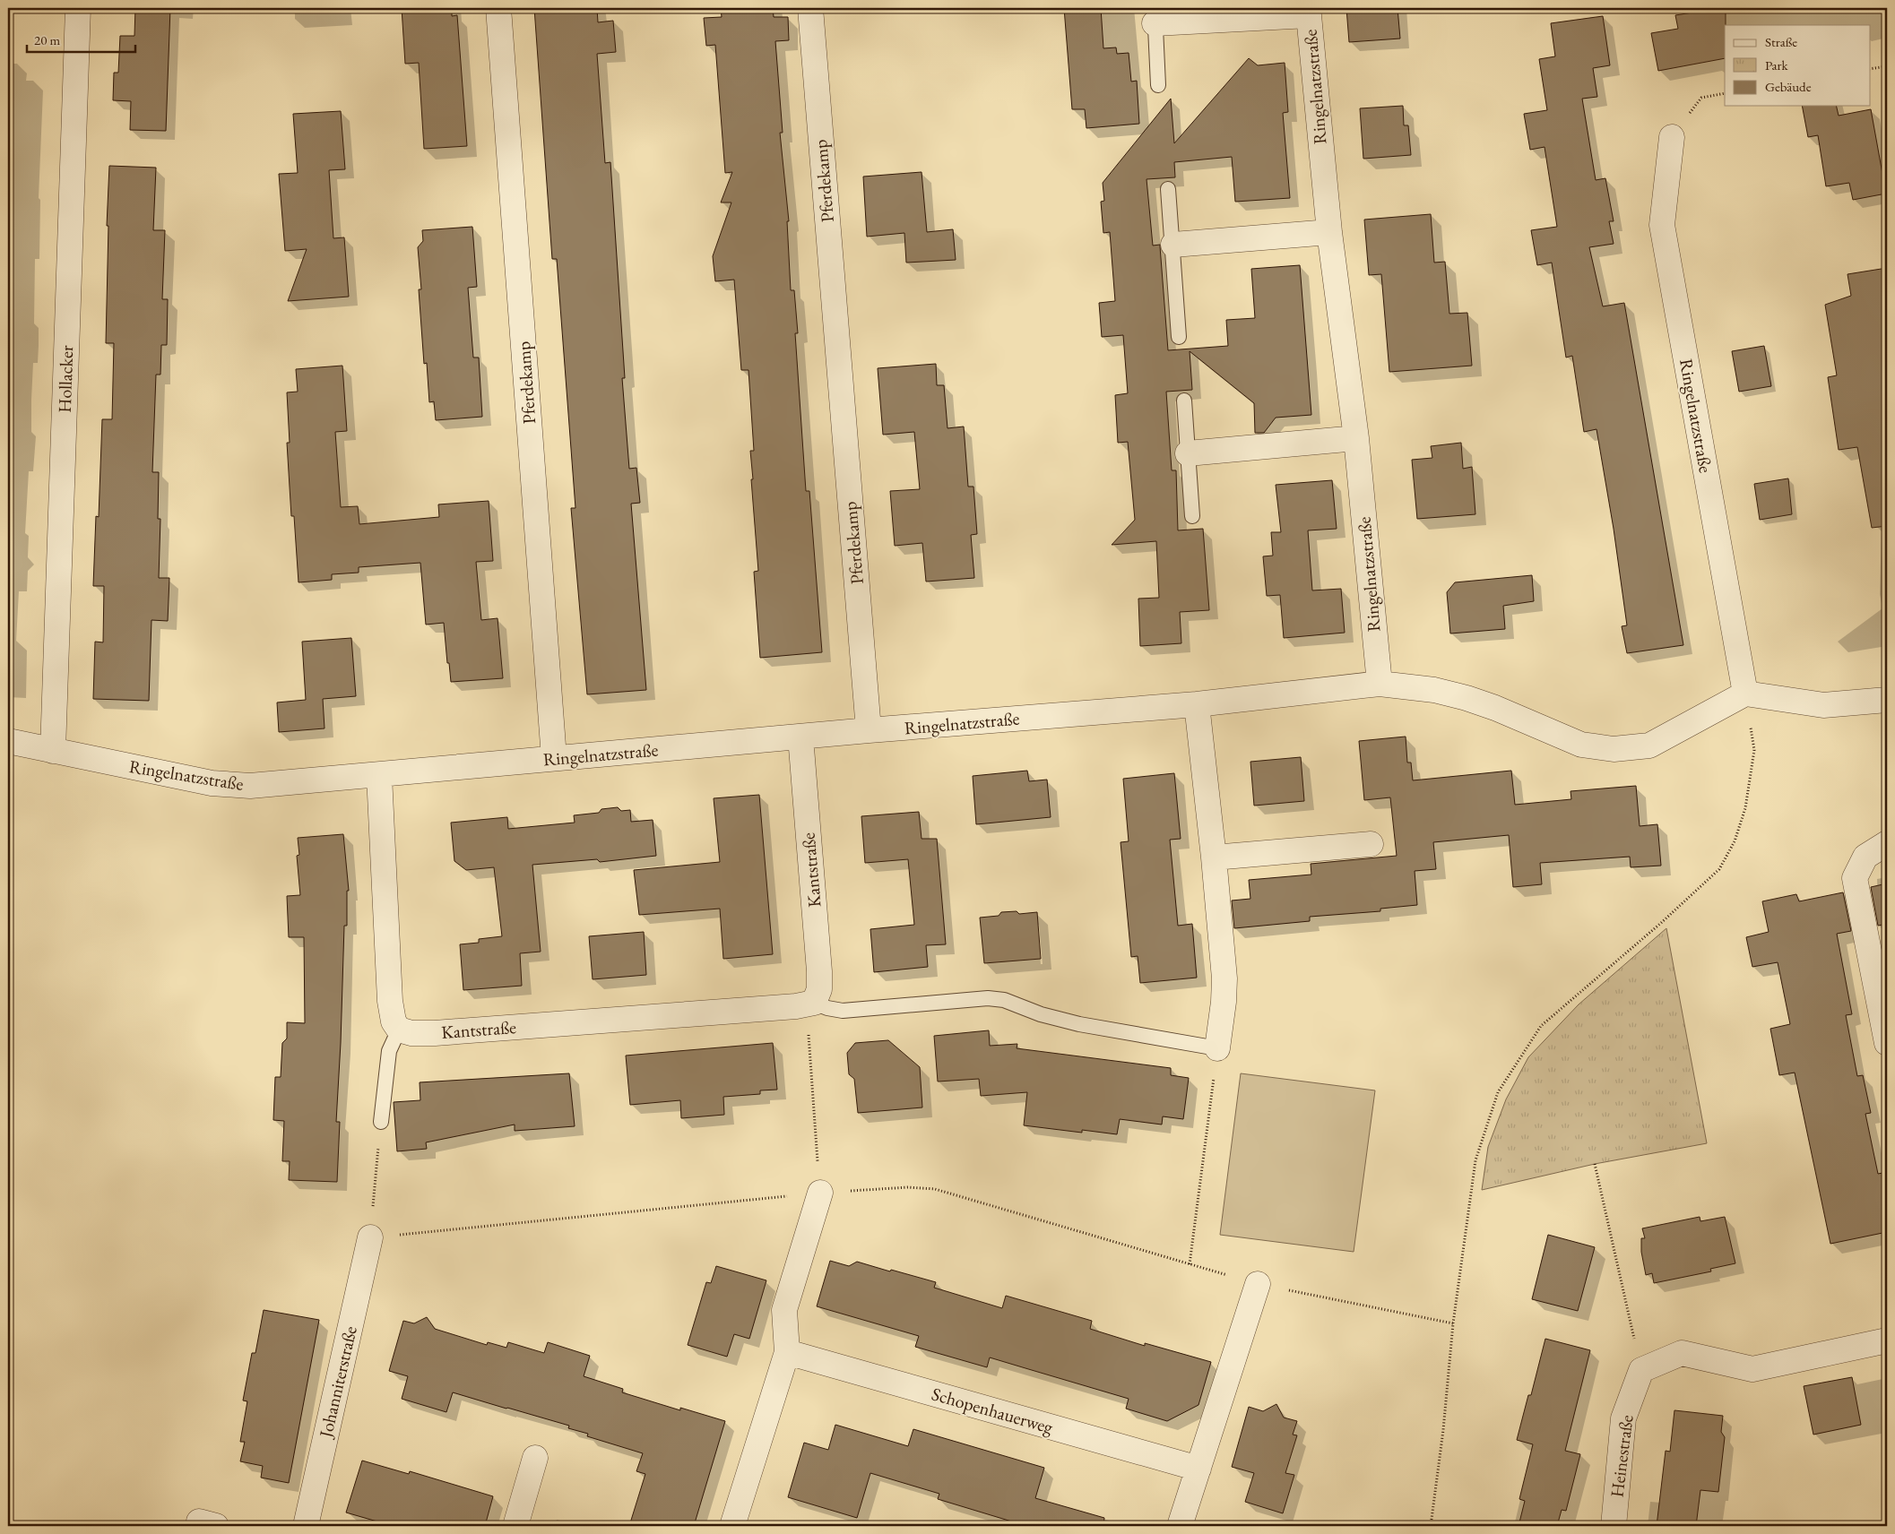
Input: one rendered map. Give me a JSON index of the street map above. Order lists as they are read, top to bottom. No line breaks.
{"streets":{"street":["Ringelnatzstraße","Pferdekamp","Hollacker","Kantstraße","Johanniterstraße","Schopenhauerweg","Heinestraße"]},"crossings":[["Ringelnatzstraße","Pferdekamp"],["Ringelnatzstraße","Hollacker"],["Ringelnatzstraße","Kantstraße"]],"legend":["Straße","Park","Gebäude"],"scale_bar":"20 m"}
